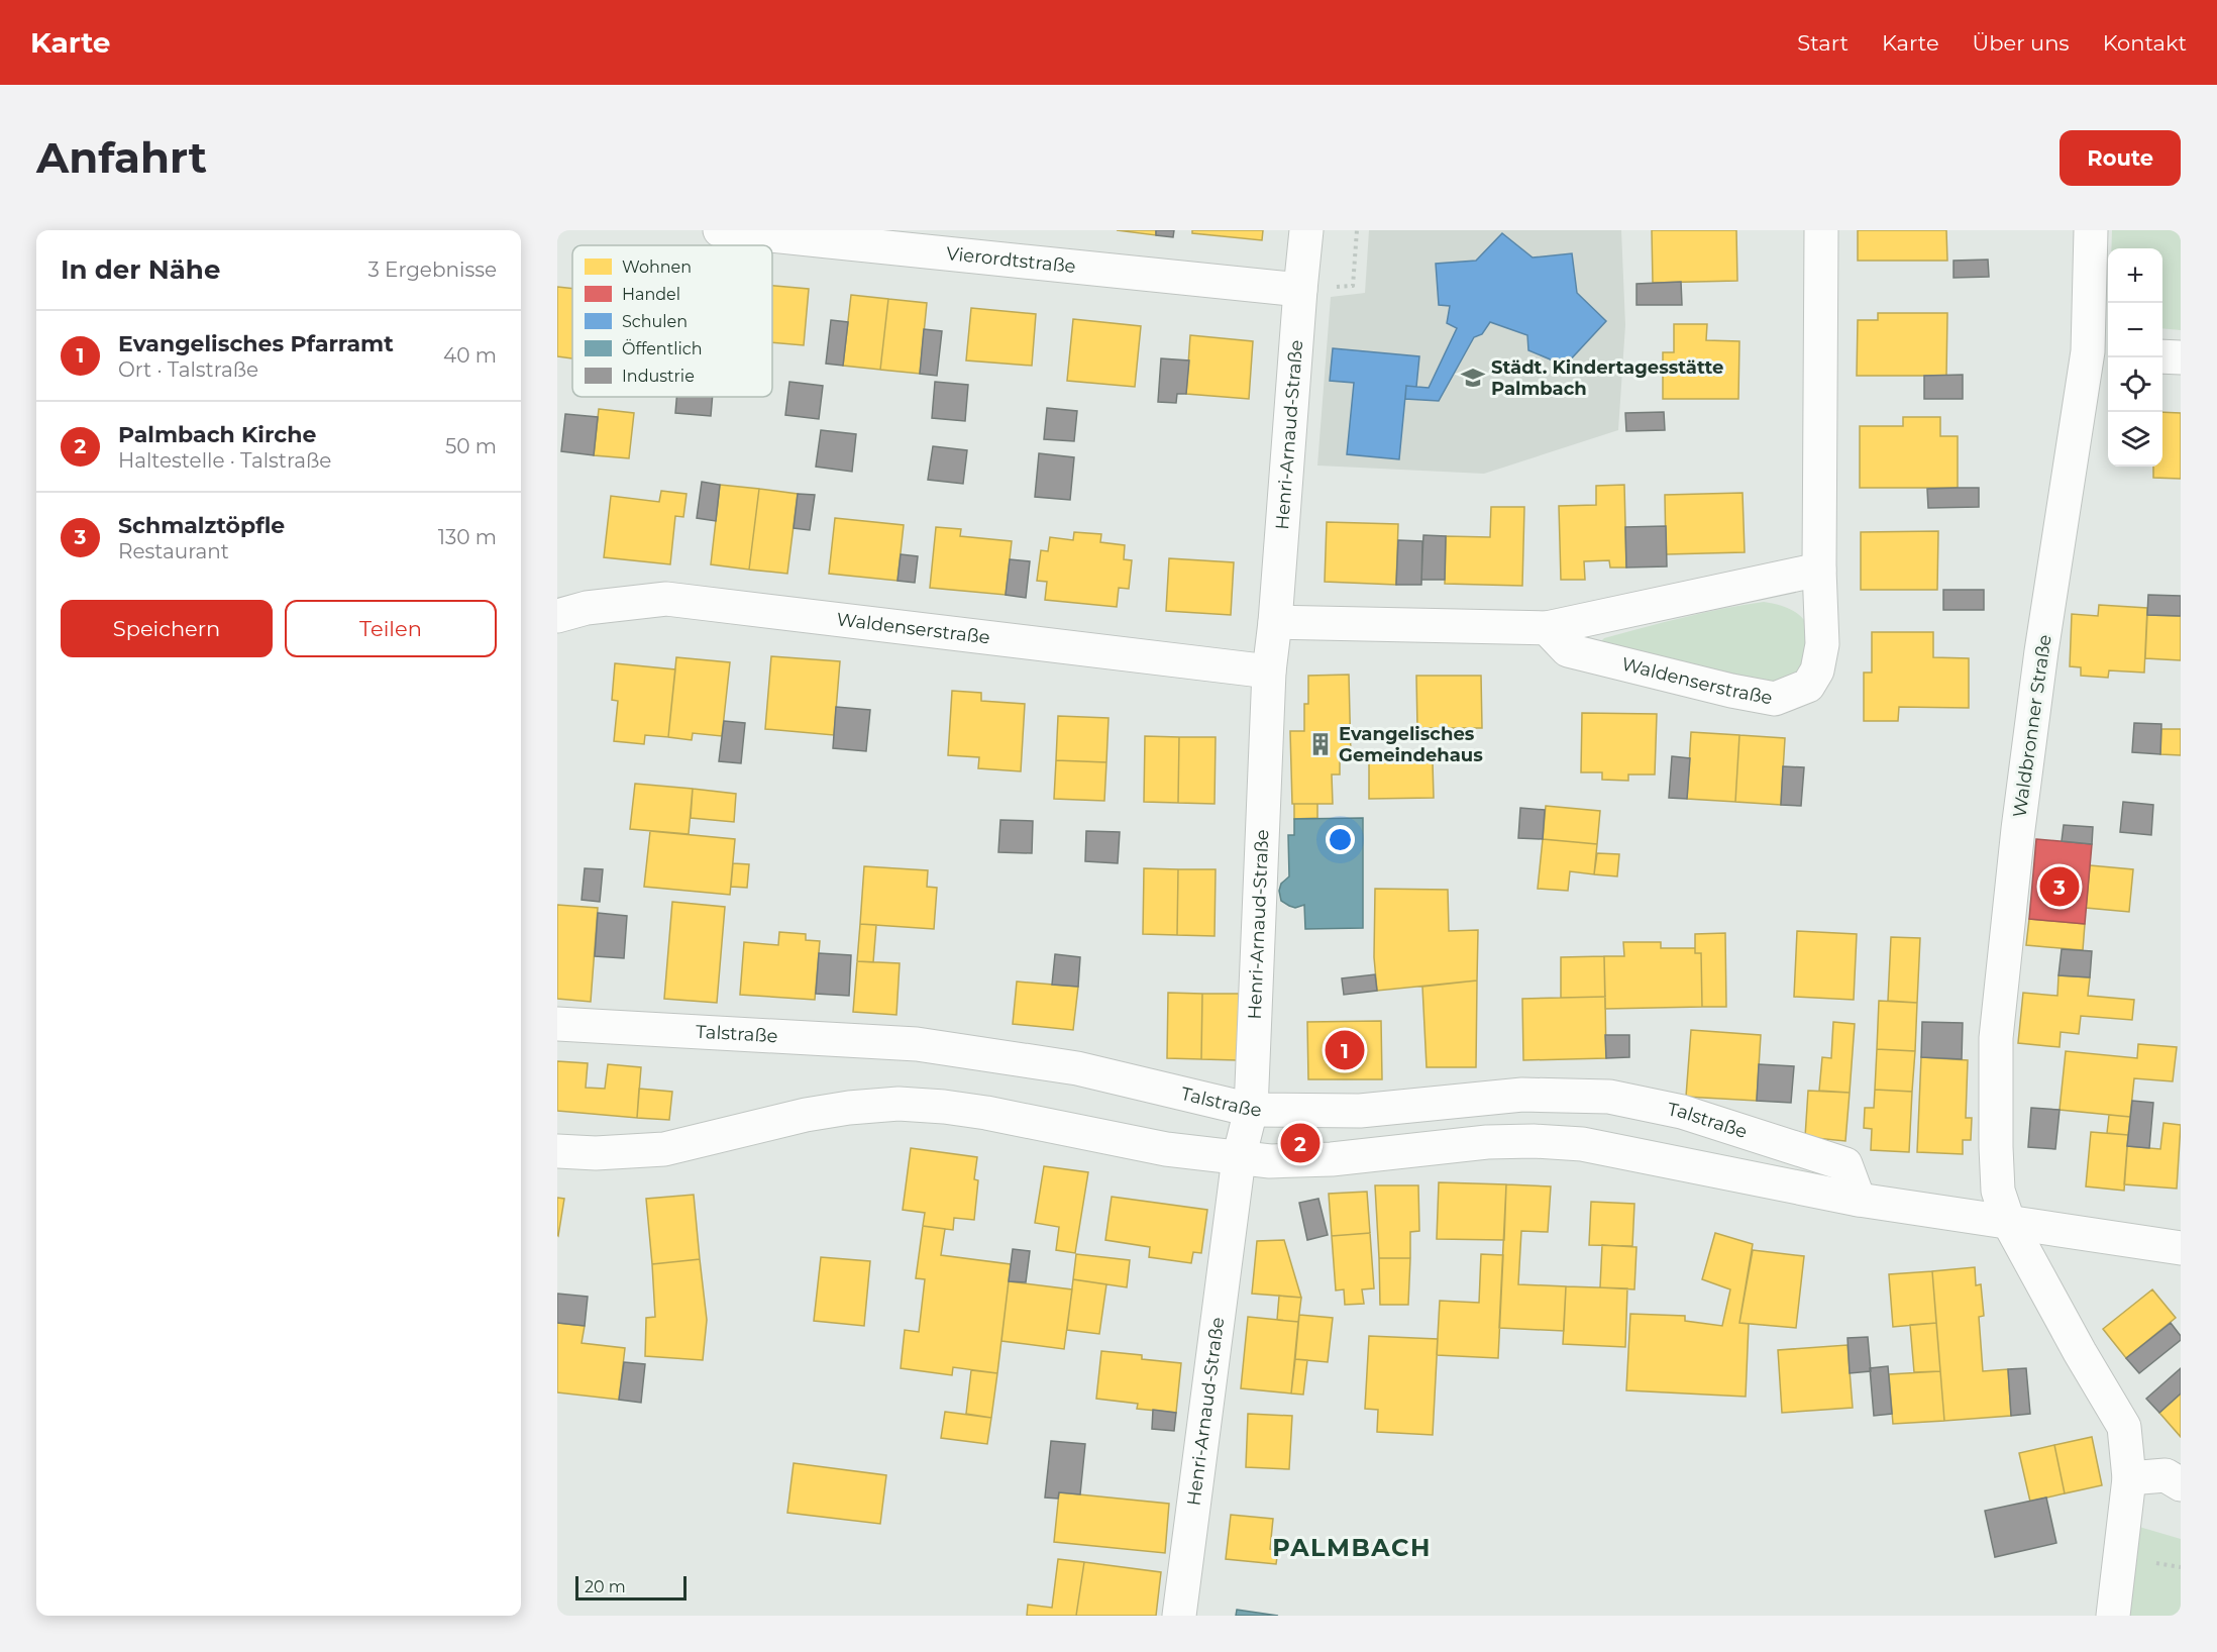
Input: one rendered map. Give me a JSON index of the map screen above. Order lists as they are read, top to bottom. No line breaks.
{"streets":{"street":["Vierordtstraße","Henri-Arnaud-Straße","Waldenserstraße","Waldbronner Straße","Talstraße"]},"crossings":[["Vierordtstraße","Henri-Arnaud-Straße"],["Henri-Arnaud-Straße","Waldenserstraße"],["Henri-Arnaud-Straße","Talstraße"]],"districts":["PALMBACH"],"places":{"school or university":["Städt. Kindertagesstätte Palmbach"],"building":["Evangelisches Gemeindehaus"]},"legend":["Wohnen","Handel","Schulen","Öffentlich","Industrie"],"scale_bar":"20 m","page":{"header":"Karte","nav":["Start","Karte","Über uns","Kontakt"],"buttons":["Route",["Speichern","Teilen"]],"title":"Anfahrt","heading":["In der Nähe","3 Ergebnisse"],"map_buttons":["+","−"],"list":[{"mark":"1","name":"Evangelisches Pfarramt","note":"Ort · Talstraße","value":"40 m"},{"mark":"2","name":"Palmbach Kirche","note":"Haltestelle · Talstraße","value":"50 m"},{"mark":"3","name":"Schmalztöpfle","note":"Restaurant","value":"130 m"}],"pins":["3","1","2"],"scale":"20 m"}}
